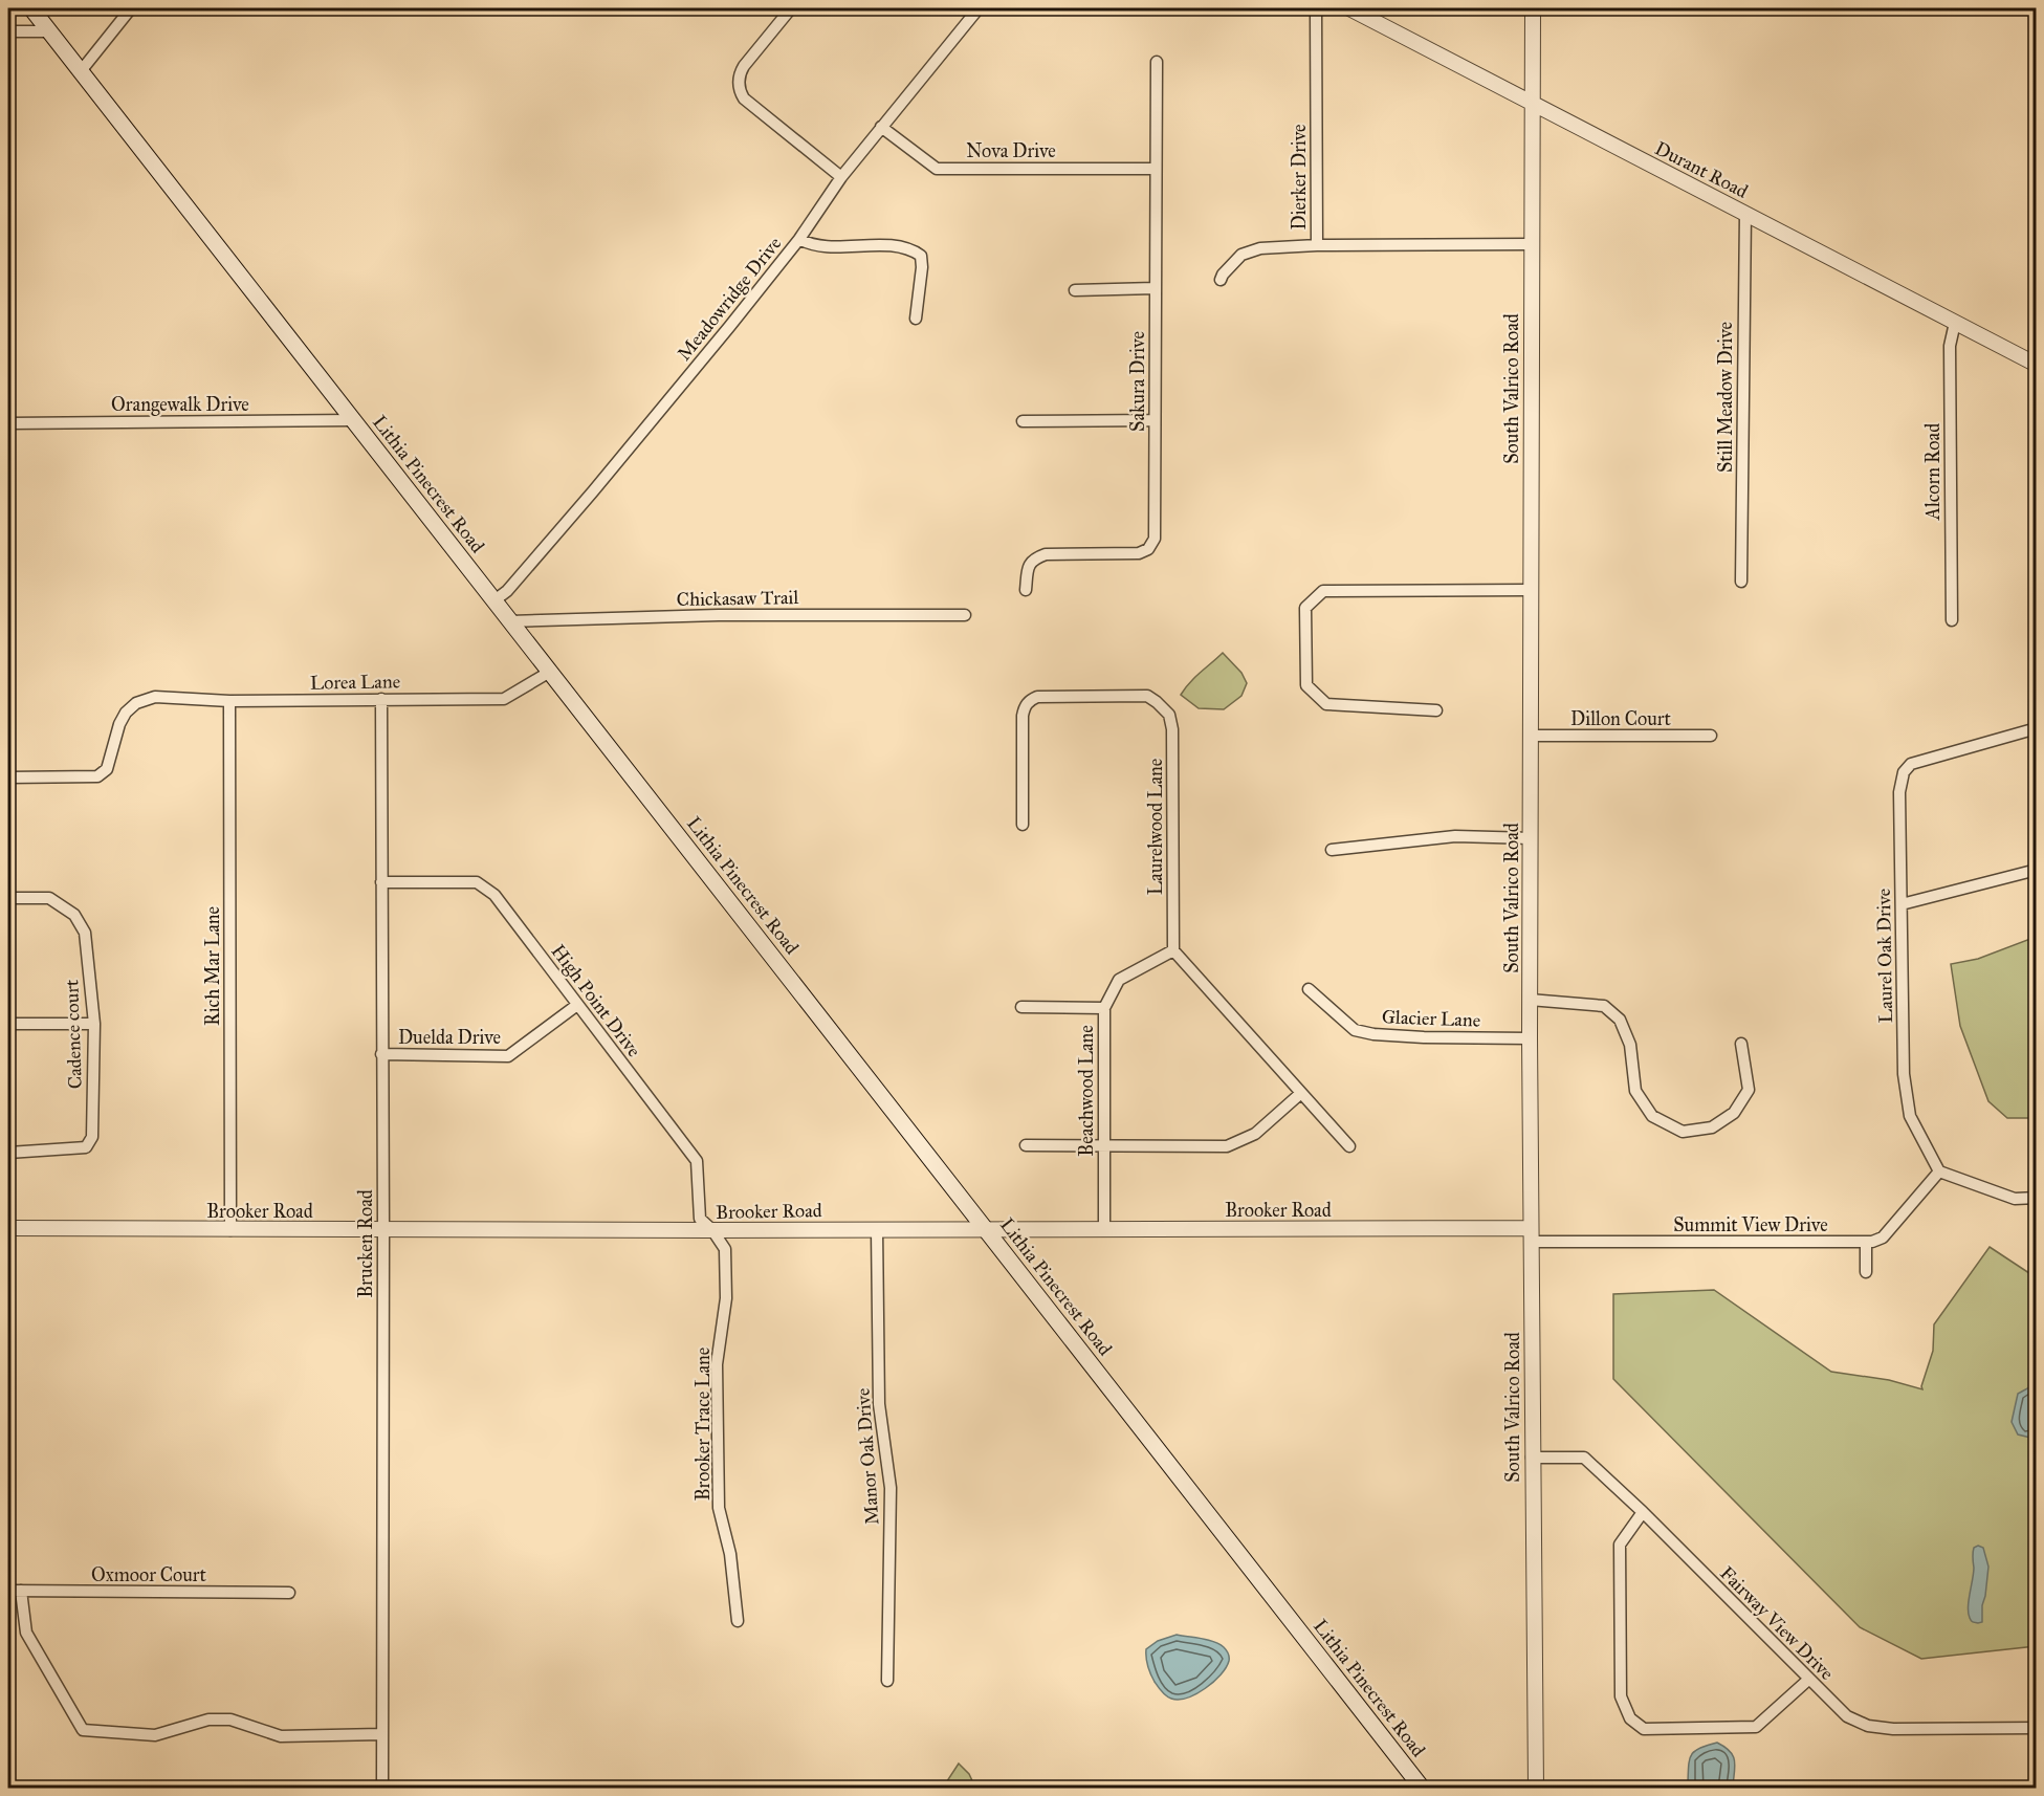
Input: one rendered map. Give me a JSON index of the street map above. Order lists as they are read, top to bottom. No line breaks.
{"streets":{"main road":["Lithia Pinecrest Road"],"street":["Nova Drive","Durant Road","Dierker Drive","Meadowridge Drive","Sakura Drive","South Valrico Road","Still Meadow Drive","Orangewalk Drive","Alcorn Road","Chickasaw Trail","Lorea Lane","Dillon Court","Laurelwood Lane","Laurel Oak Drive","Rich Mar Lane","High Point Drive","Glacier Lane","Cadence court","Duelda Drive","Beachwood Lane","Brooker Road","Summit View Drive","Brucken Road","Brooker Trace Lane","Manor Oak Drive","Oxmoor Court","Fairway View Drive"]},"crossings":[["Nova Drive","Meadowridge Drive"],["Nova Drive","Sakura Drive"],["Durant Road","South Valrico Road"],["Durant Road","Still Meadow Drive"],["Durant Road","Alcorn Road"],["Dierker Drive","South Valrico Road"],["Meadowridge Drive","Lithia Pinecrest Road"],["South Valrico Road","Dillon Court"],["South Valrico Road","Glacier Lane"],["South Valrico Road","Brooker Road"],["South Valrico Road","Summit View Drive"],["South Valrico Road","Fairway View Drive"],["Orangewalk Drive","Lithia Pinecrest Road"],["Lithia Pinecrest Road","Chickasaw Trail"],["Lithia Pinecrest Road","Lorea Lane"],["Lithia Pinecrest Road","Brooker Road"],["Lorea Lane","Rich Mar Lane"],["Lorea Lane","Brucken Road"],["Laurelwood Lane","Beachwood Lane"],["Rich Mar Lane","Brooker Road"],["High Point Drive","Duelda Drive"],["High Point Drive","Brooker Road"],["High Point Drive","Brucken Road"],["High Point Drive","Brooker Trace Lane"],["Duelda Drive","Brucken Road"],["Beachwood Lane","Brooker Road"],["Brooker Road","Summit View Drive"],["Brooker Road","Brucken Road"],["Brooker Road","Brooker Trace Lane"],["Brooker Road","Manor Oak Drive"]]}
